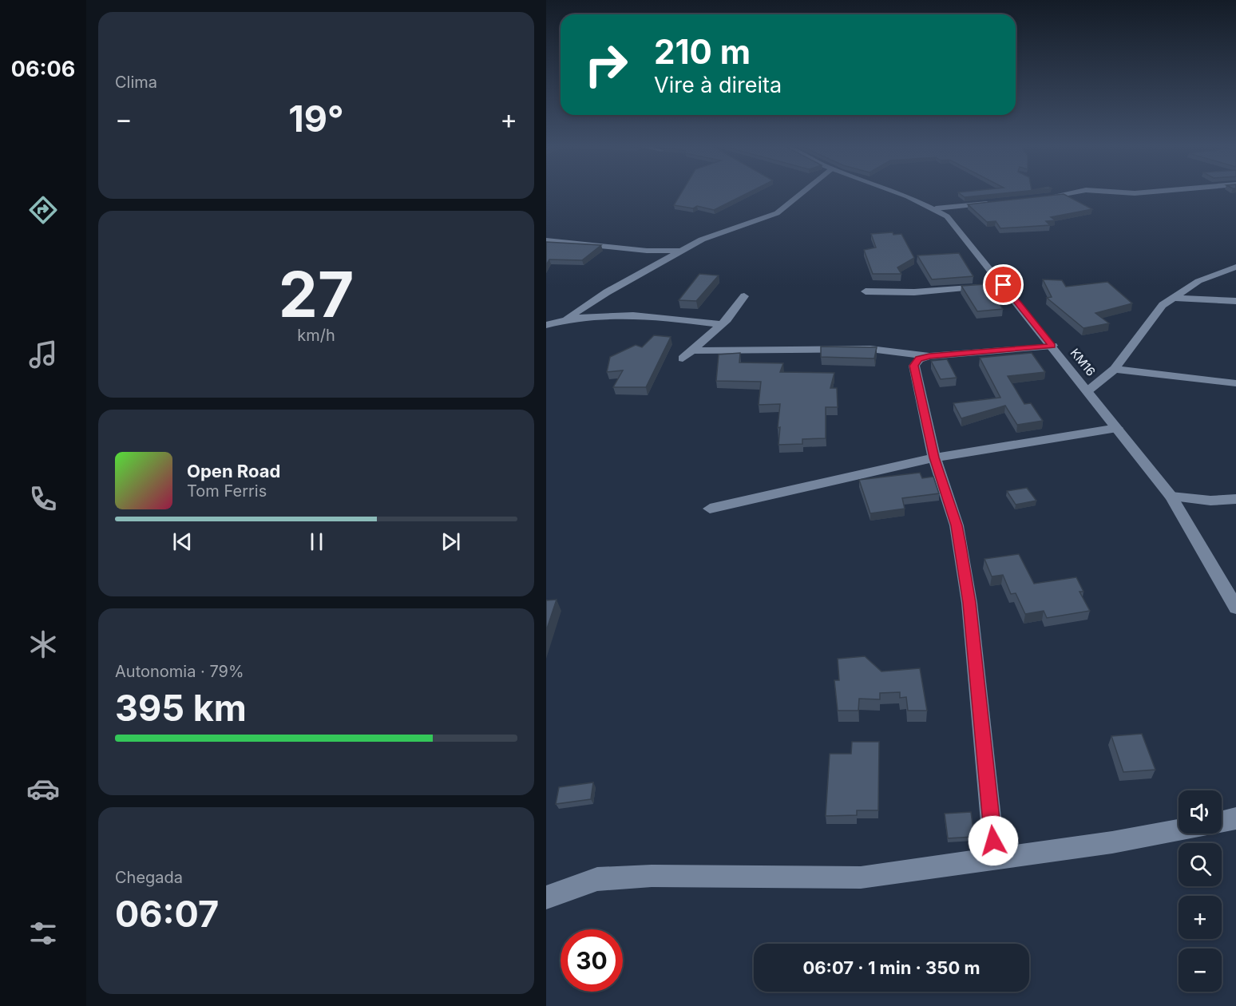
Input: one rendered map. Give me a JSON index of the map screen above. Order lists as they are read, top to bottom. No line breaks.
{"streets":{"street":["KM16"]},"page":{"tabs":"06:06","tile":["Clima",["27","km/h"],["Autonomia · 79%","395 km"],["Chegada","06:07"]],"turn":["210 m","Vire à direita"],"heat":["−","19°","+"],"song":["Open Road","Tom Ferris"],"map_buttons":["+","−"],"limit":"30","trip":"06:07 · 1 min · 350 m"}}
